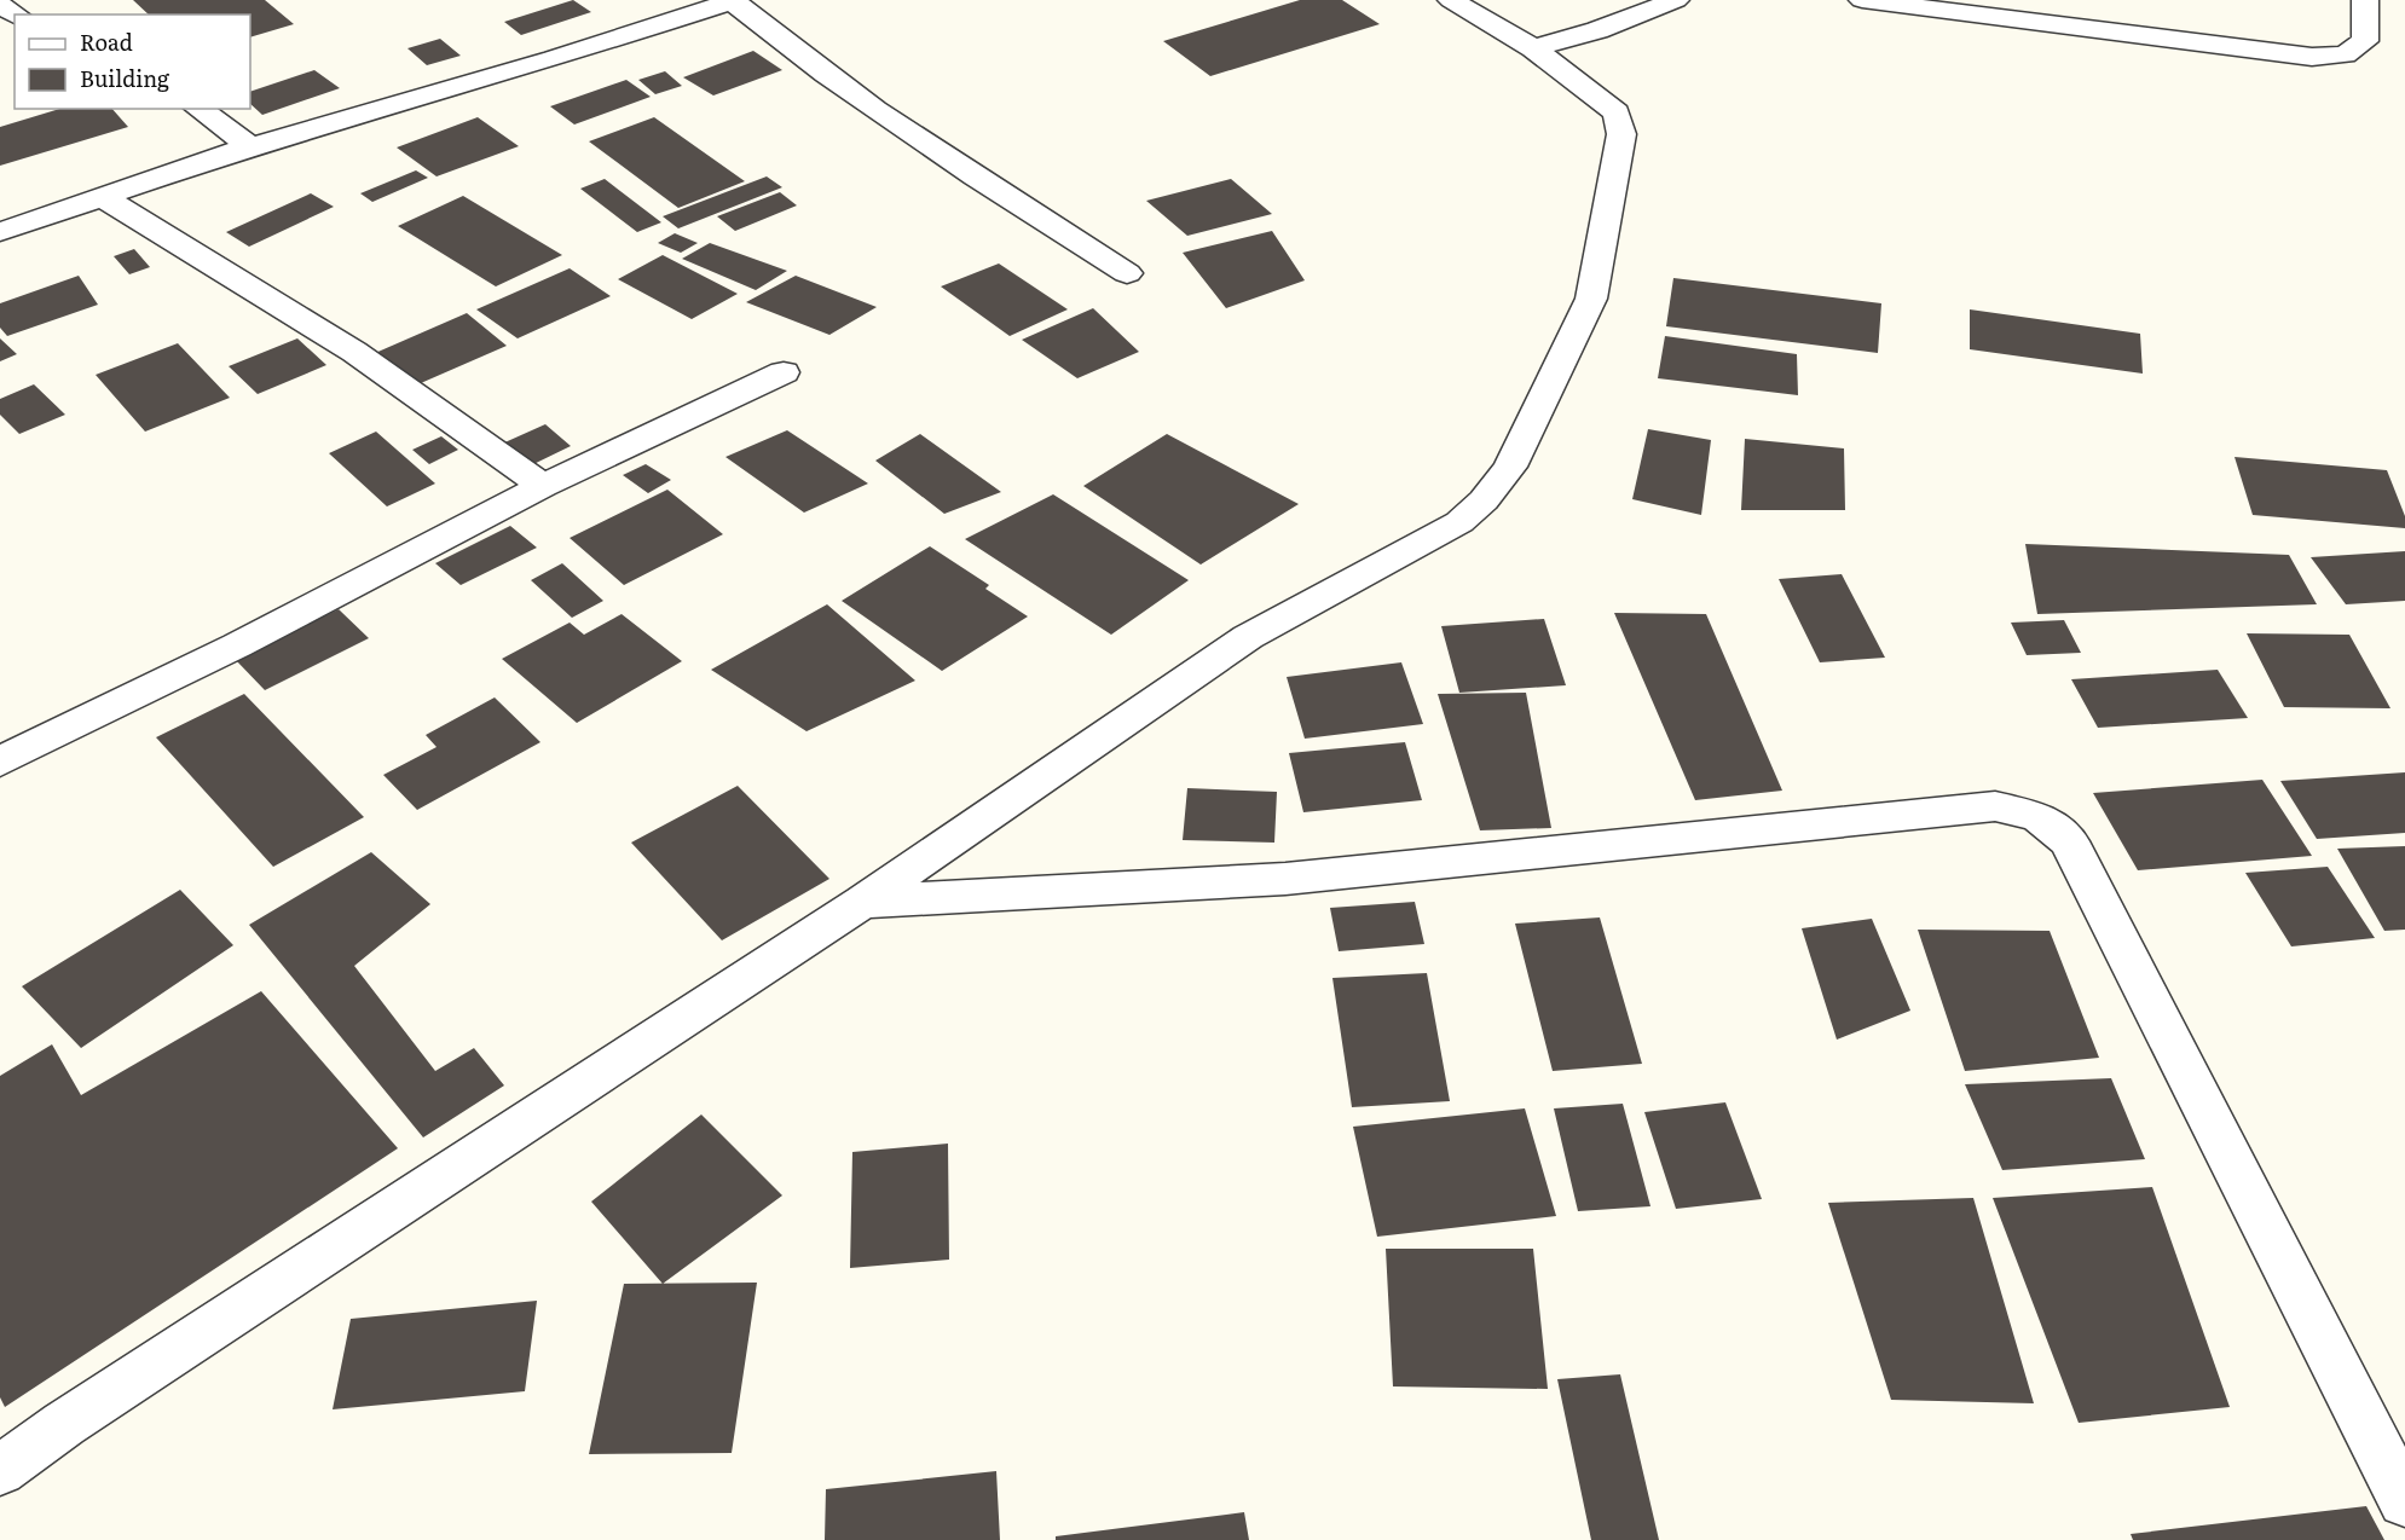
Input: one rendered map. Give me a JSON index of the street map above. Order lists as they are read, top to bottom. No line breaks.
{"legend":["Road","Building"]}
